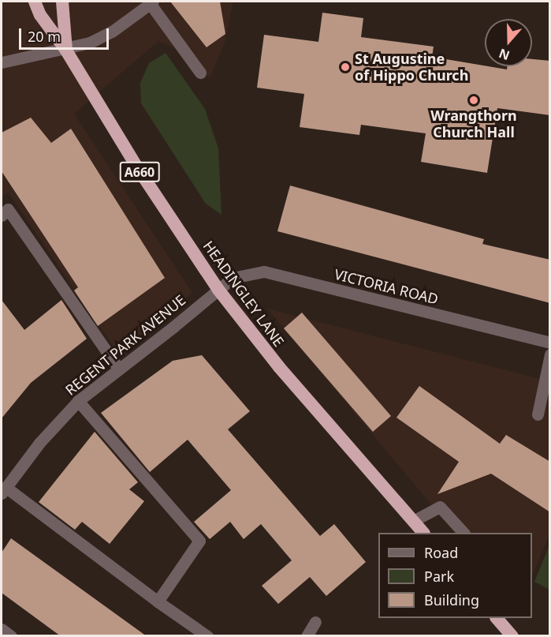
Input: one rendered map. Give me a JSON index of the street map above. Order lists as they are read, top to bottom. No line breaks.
{"streets":{"highway":["A660","HEADINGLEY LANE"],"street":["VICTORIA ROAD","REGENT PARK AVENUE"]},"crossings":[["A660","HEADINGLEY LANE"],["VICTORIA ROAD","HEADINGLEY LANE"],["VICTORIA ROAD","REGENT PARK AVENUE"],["HEADINGLEY LANE","REGENT PARK AVENUE"]],"places":["St Augustine of Hippo Church","Wrangthorn Church Hall"],"legend":["Road","Park","Building"],"scale_bar":"20 m","north":"bottom"}
